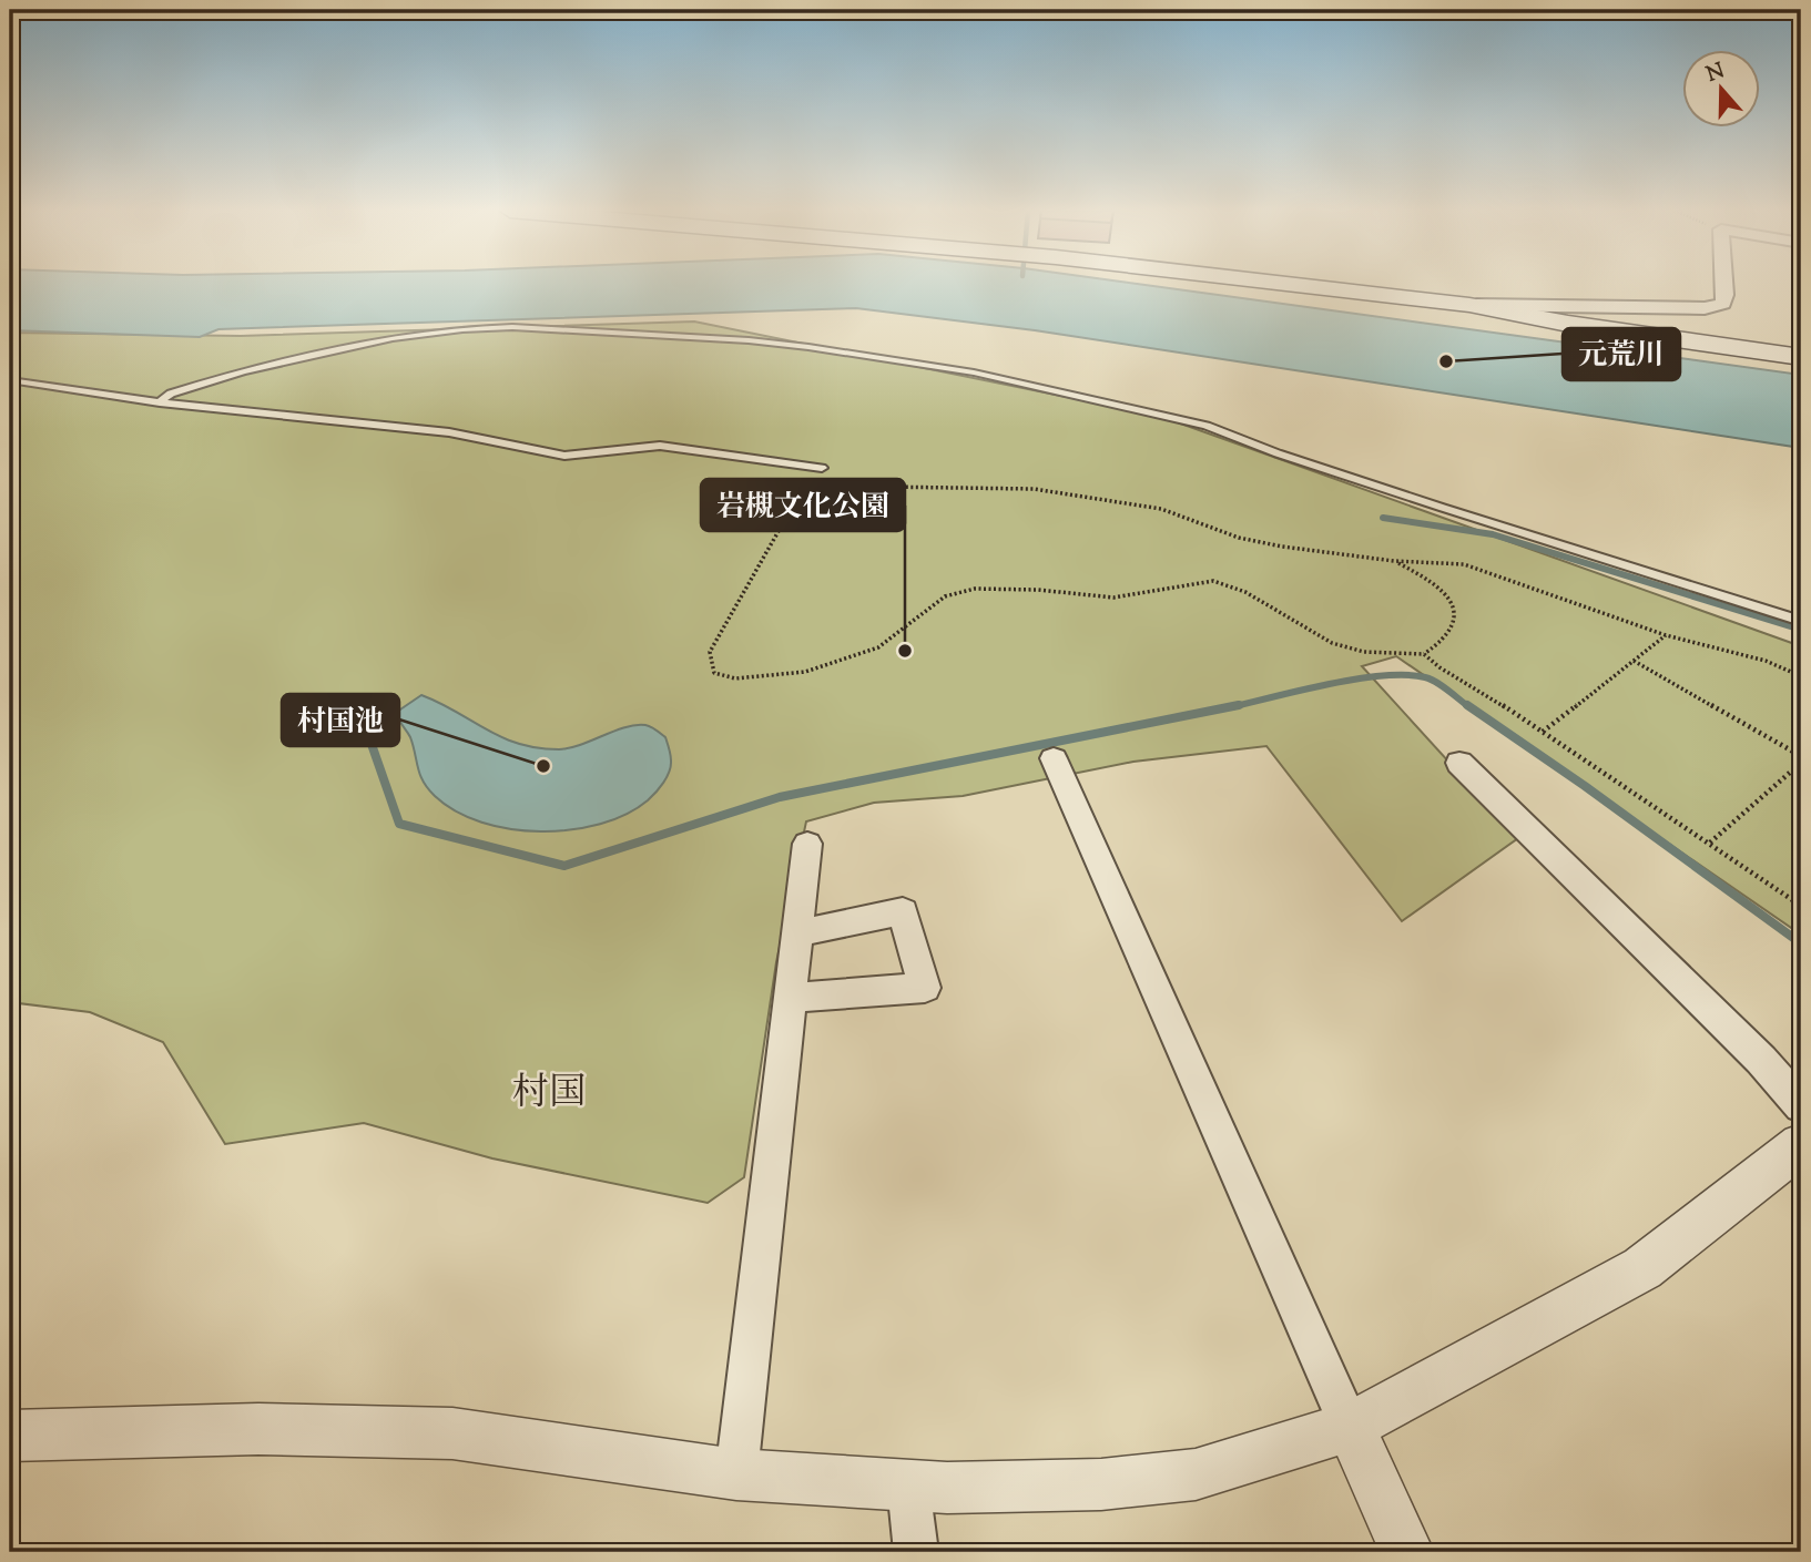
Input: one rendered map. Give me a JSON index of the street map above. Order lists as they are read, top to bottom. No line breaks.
{"districts":["村国"],"places":["元荒川","岩槻文化公園","村国池"],"north":"top"}
